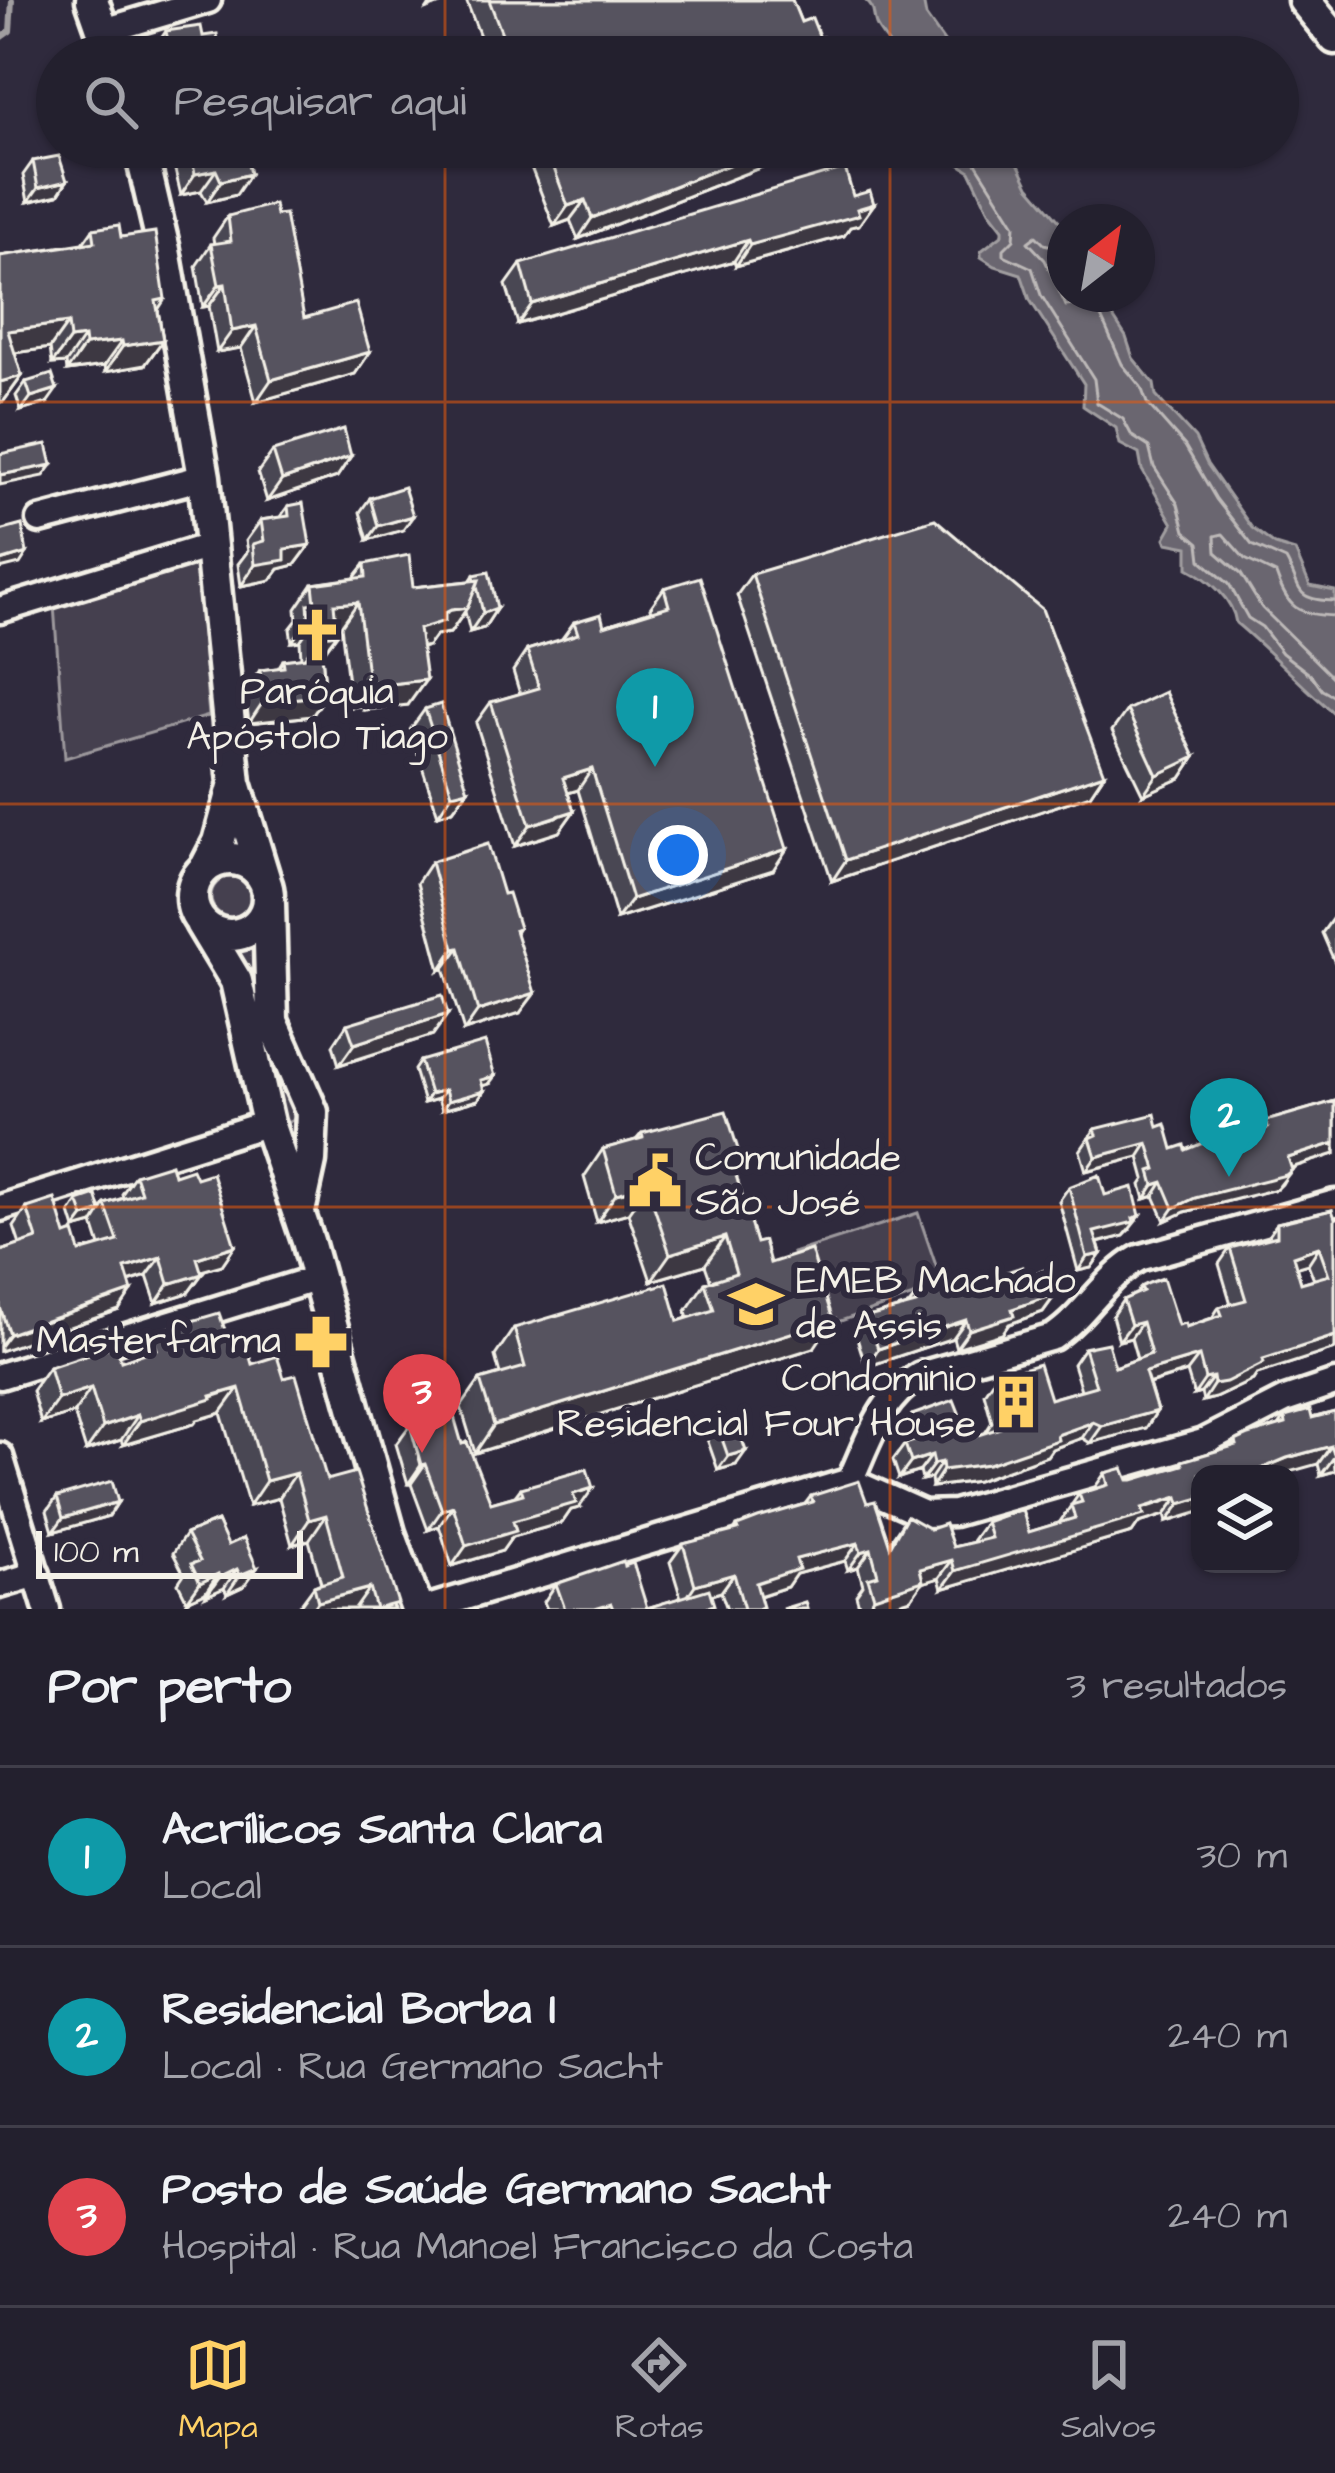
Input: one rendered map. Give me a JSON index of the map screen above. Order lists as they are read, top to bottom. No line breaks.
{"places":{"church":["Paróquia Apóstolo Tiago"],"public building":["Comunidade São José"],"school or university":["EMEB Machado de Assis"],"pharmacy":["Masterfarma"],"building":["Condominio Residencial Four House"]},"scale_bar":"100 m","north":"top right","page":{"search":"Pesquisar aqui","pins":["1","2","3"],"scale":"100 m","heading":["Por perto","3 resultados"],"list":[{"mark":"1","name":"Acrílicos Santa Clara","note":"Local","value":"30 m"},{"mark":"2","name":"Residencial Borba I","note":"Local · Rua Germano Sacht","value":"240 m"},{"mark":"3","name":"Posto de Saúde Germano Sacht","note":"Hospital · Rua Manoel Francisco da Costa","value":"240 m"}],"nav":["Mapa","Rotas","Salvos"]}}
